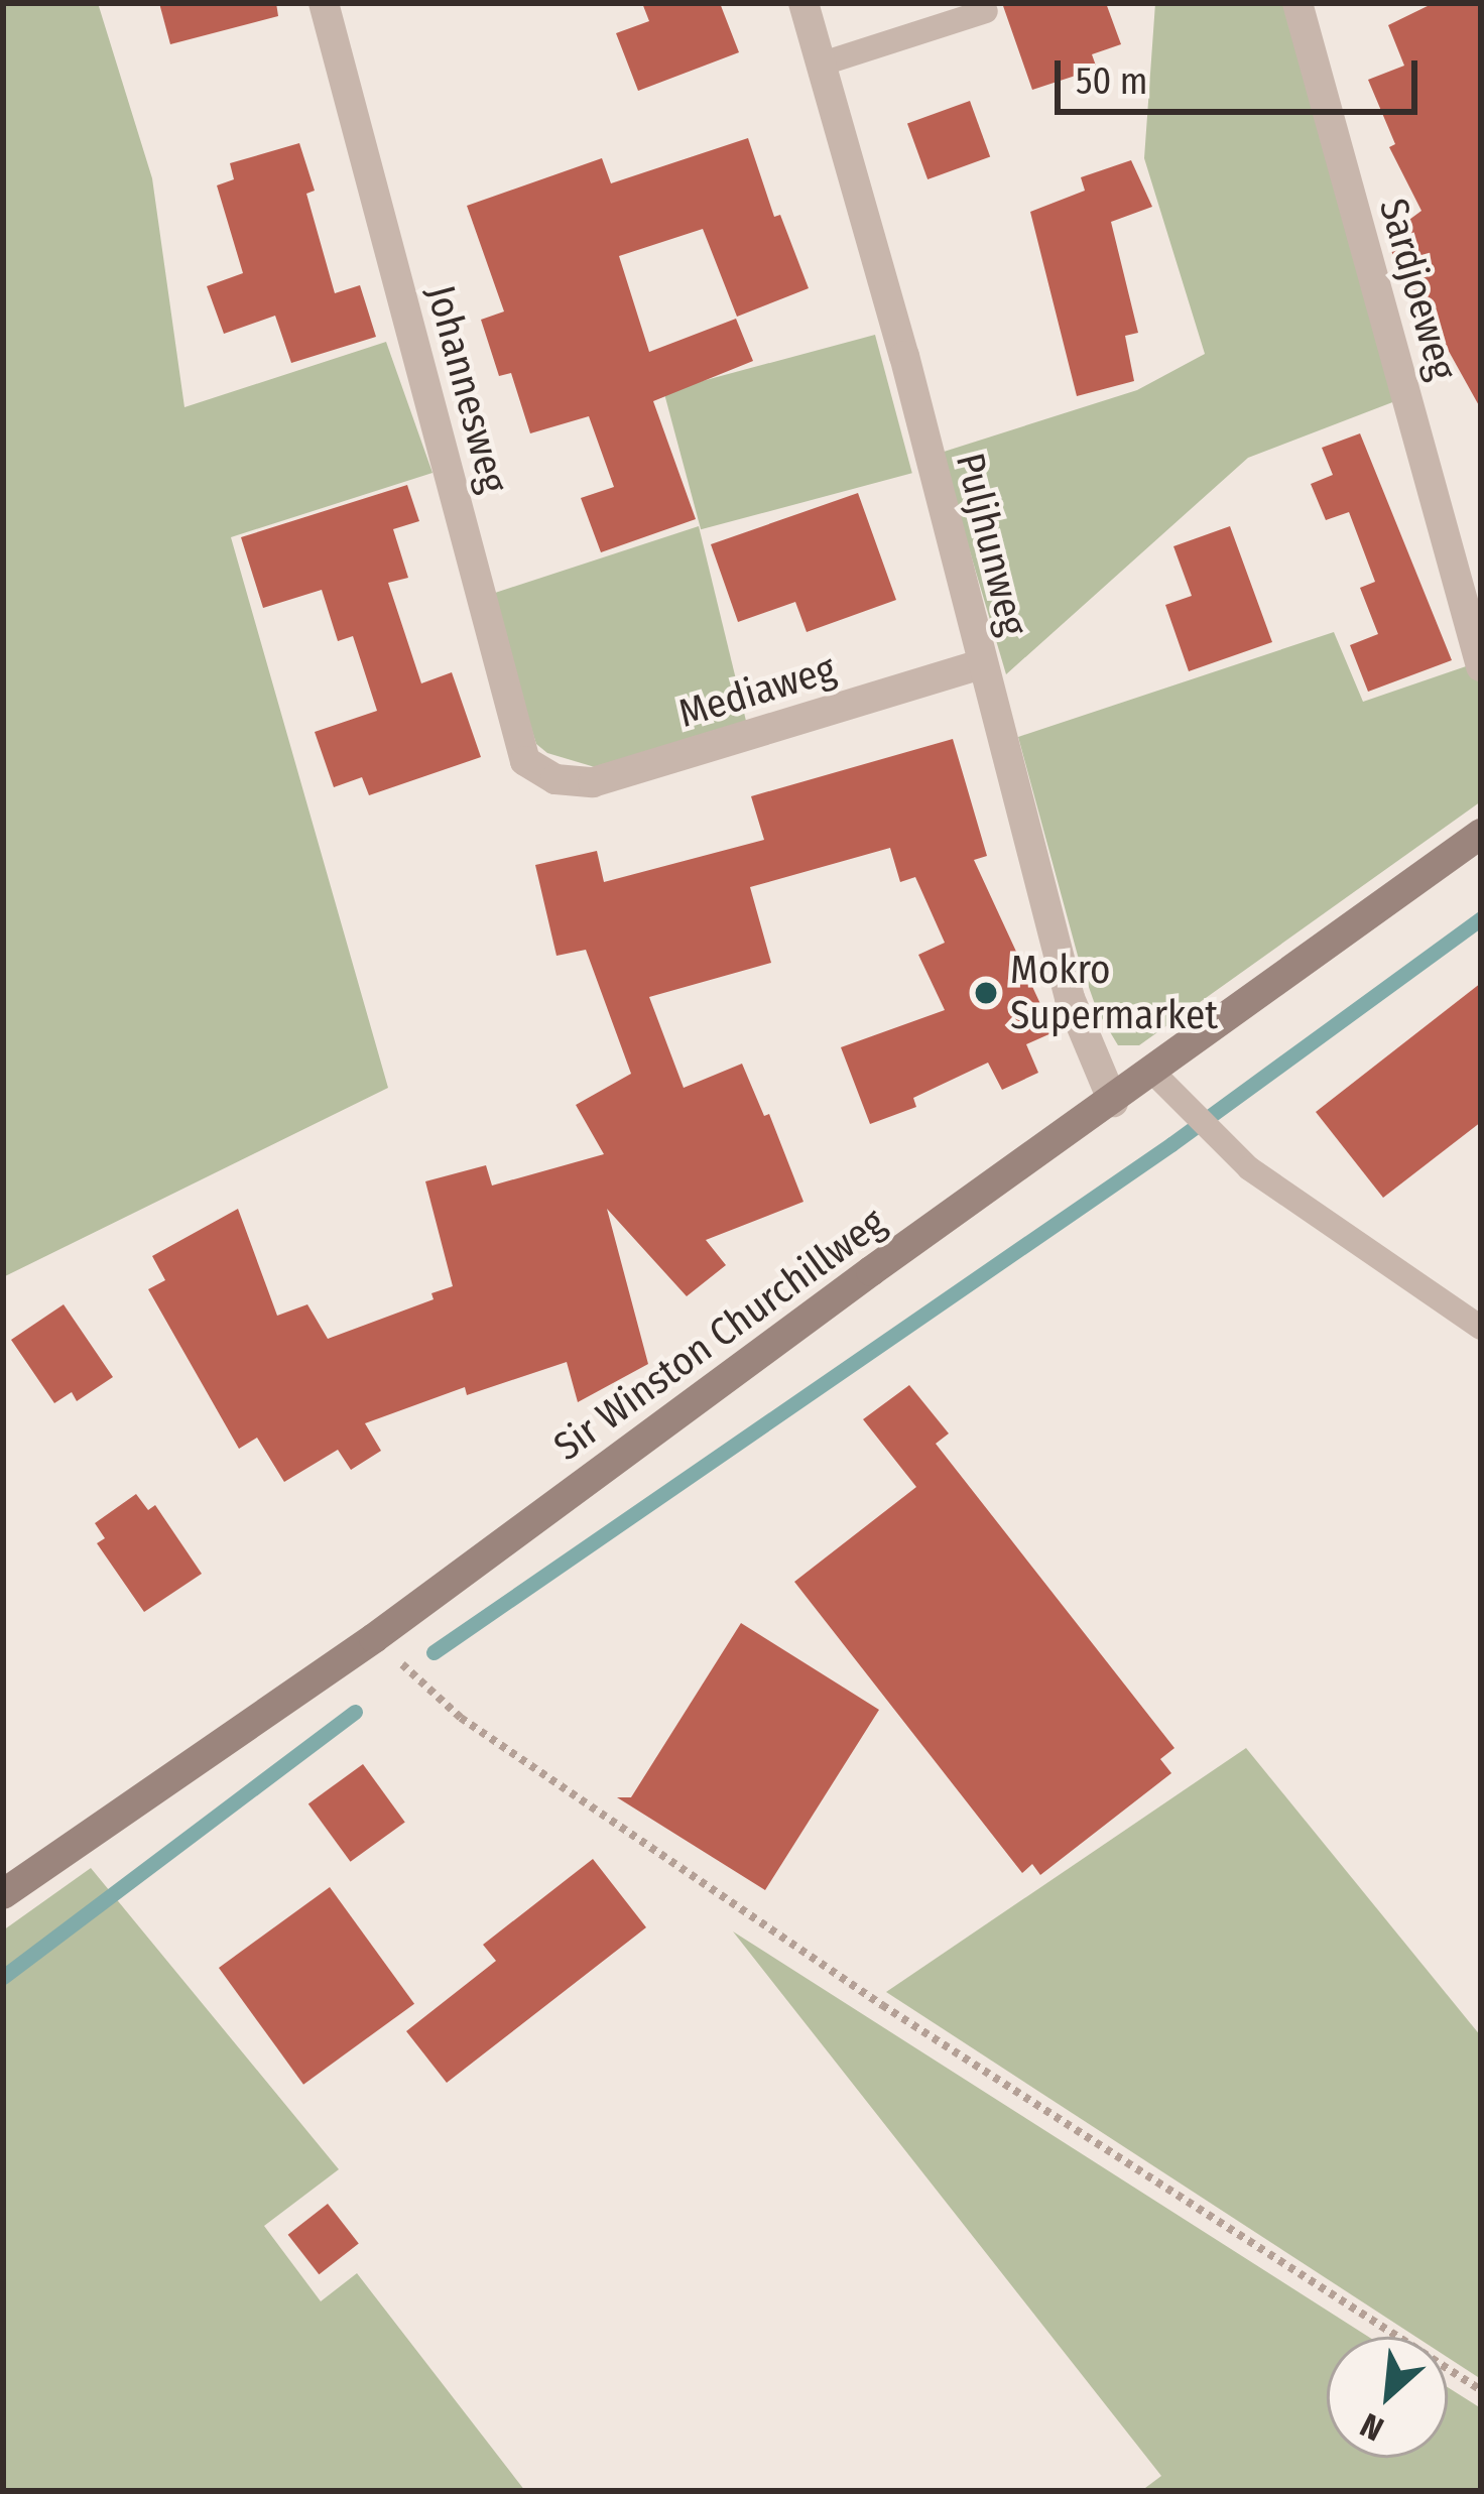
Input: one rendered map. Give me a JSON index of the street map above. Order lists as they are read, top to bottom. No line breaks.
{"streets":{"street":["Sardjoeweg","Johannesweg","Puljhunweg","Mediaweg","Sir Winston Churchillweg"]},"crossings":[["Johannesweg","Mediaweg"],["Puljhunweg","Mediaweg"],["Puljhunweg","Sir Winston Churchillweg"]],"places":["Mokro Supermarket"],"scale_bar":"50 m","north":"bottom left"}
